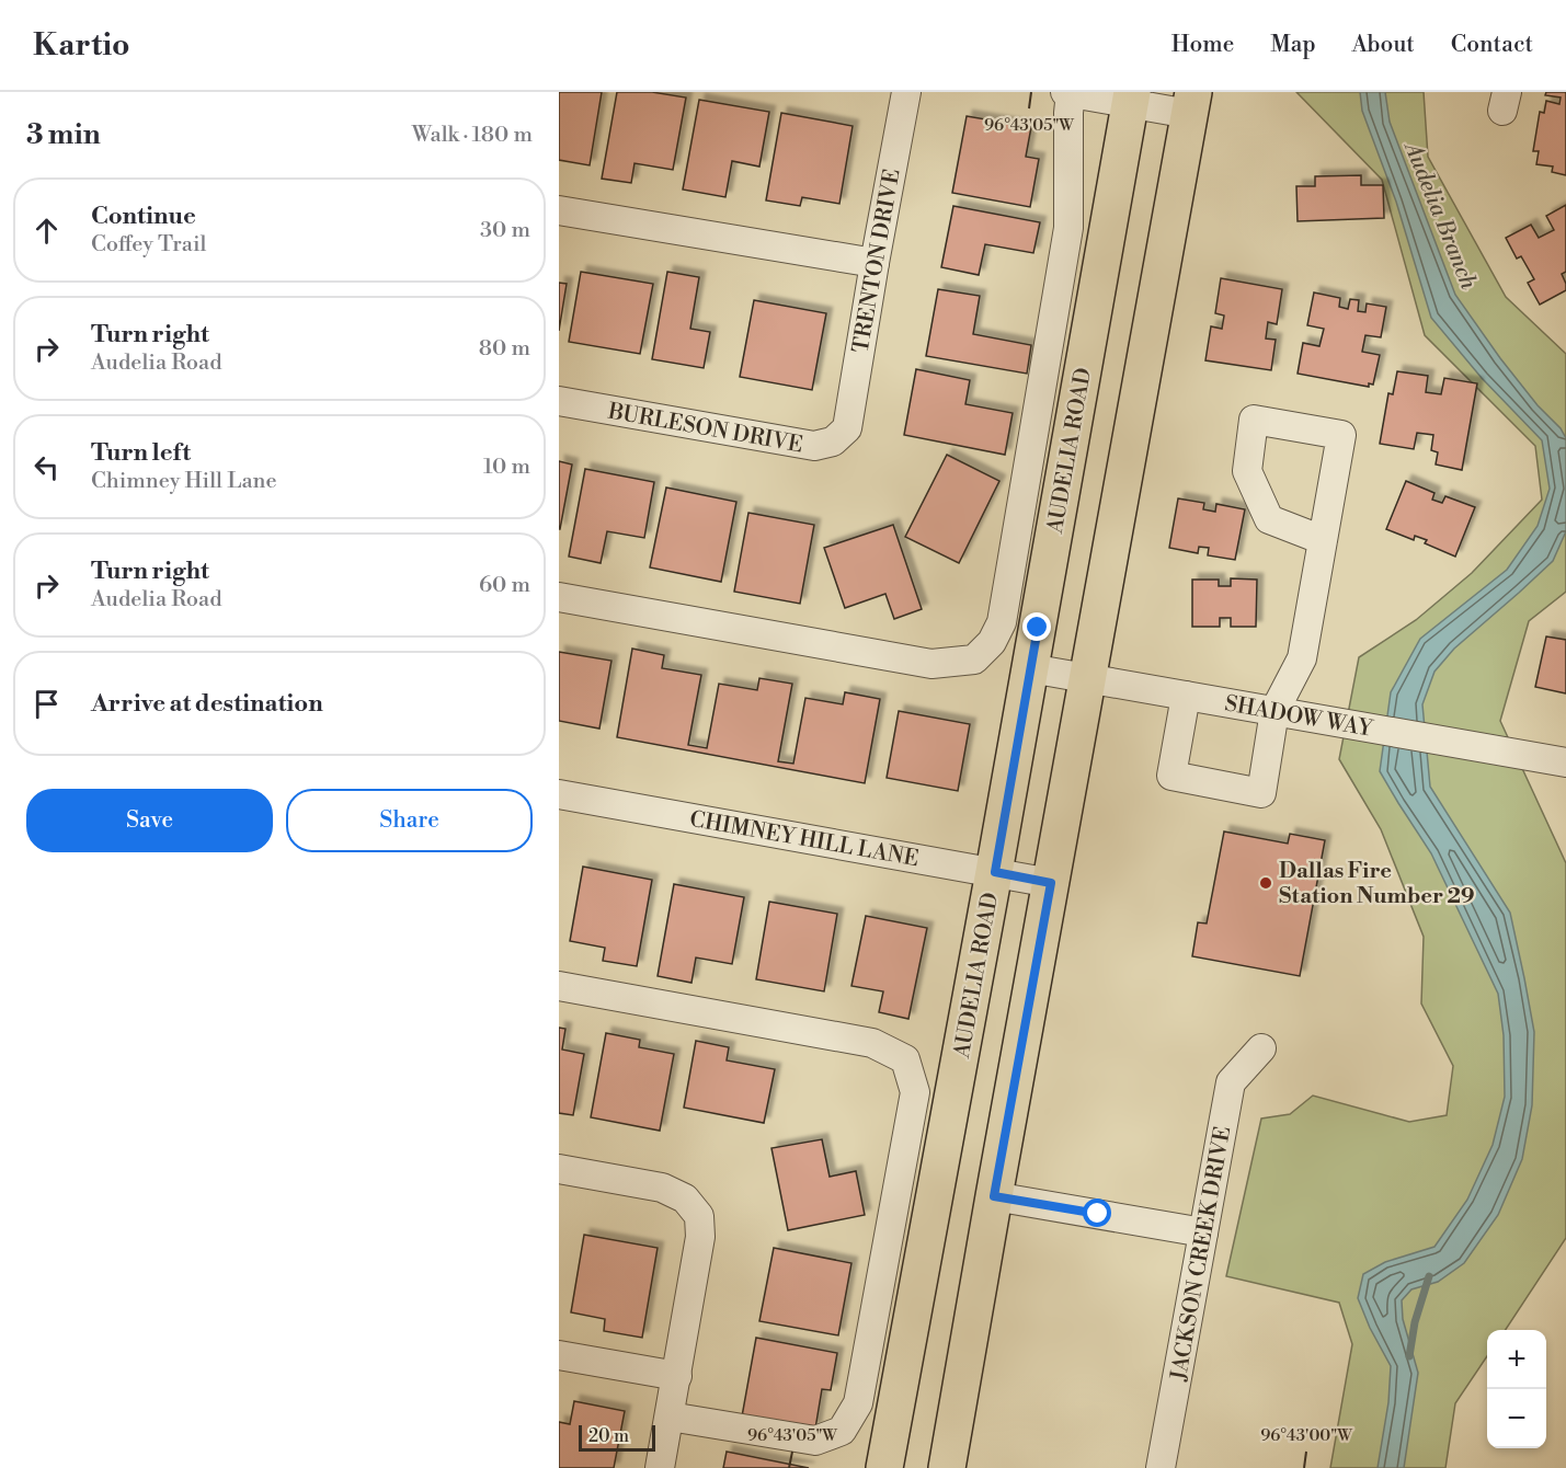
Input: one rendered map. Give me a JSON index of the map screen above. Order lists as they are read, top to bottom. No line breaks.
{"streets":{"main road":["AUDELIA ROAD"],"street":["TRENTON DRIVE","BURLESON DRIVE","SHADOW WAY","CHIMNEY HILL LANE","JACKSON CREEK DRIVE"]},"crossings":[["TRENTON DRIVE","BURLESON DRIVE"],["AUDELIA ROAD","SHADOW WAY"],["AUDELIA ROAD","CHIMNEY HILL LANE"]],"water":["Audelia Branch"],"places":["Dallas Fire Station Number 29"],"scale_bar":"20 m","page":{"header":"Kartio","nav":["Home","Map","About","Contact"],"heading":["3 min","Walk · 180 m"],"list":[["Continue","Coffey Trail","30 m"],["Turn right","Audelia Road","80 m"],["Turn left","Chimney Hill Lane","10 m"],["Turn right","Audelia Road","60 m"],"Arrive at destination"],"buttons":["Save","Share"],"map_buttons":["+","−"],"scale":"20 m"},"coordinates":["96°43'05\"W","96°43'00\"W"]}
